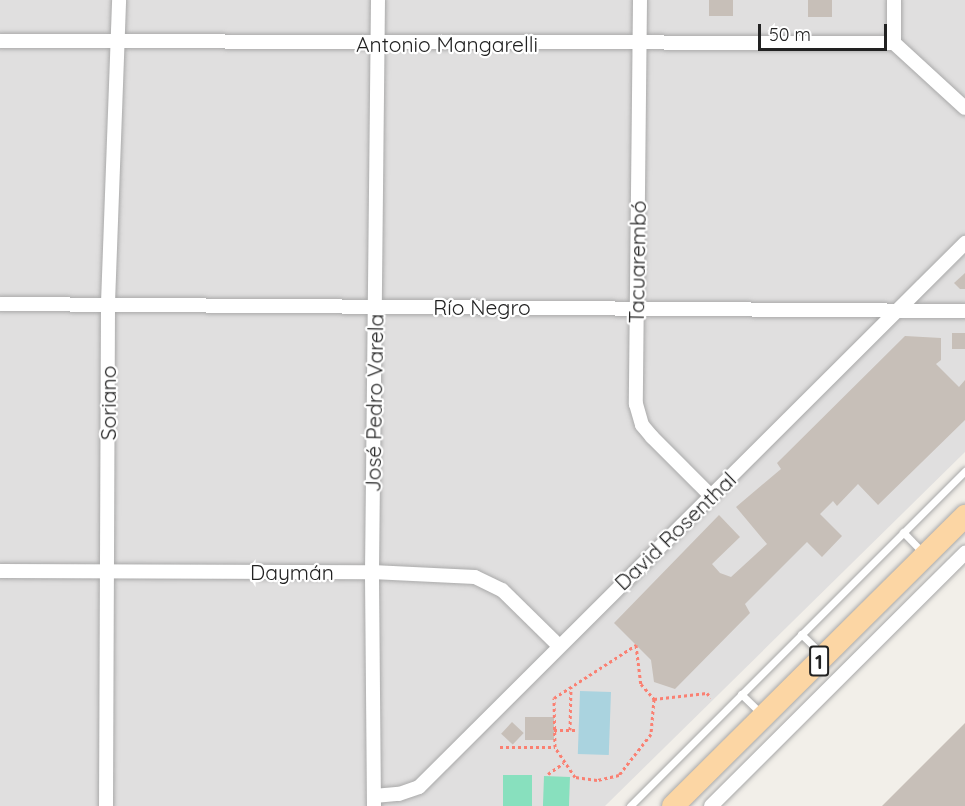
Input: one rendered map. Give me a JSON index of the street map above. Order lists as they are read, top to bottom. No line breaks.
{"streets":{"main road":["1"],"street":["Antonio Mangarelli","Tacuarembó","Río Negro","Soriano","José Pedro Varela","David Rosenthal","Daymán"]},"crossings":[["Antonio Mangarelli","Tacuarembó"],["Antonio Mangarelli","Soriano"],["Antonio Mangarelli","José Pedro Varela"],["Tacuarembó","Río Negro"],["Tacuarembó","David Rosenthal"],["Río Negro","Soriano"],["Río Negro","José Pedro Varela"],["Río Negro","David Rosenthal"],["Soriano","Daymán"],["José Pedro Varela","David Rosenthal"],["José Pedro Varela","Daymán"],["David Rosenthal","Daymán"]],"scale_bar":"50 m"}
